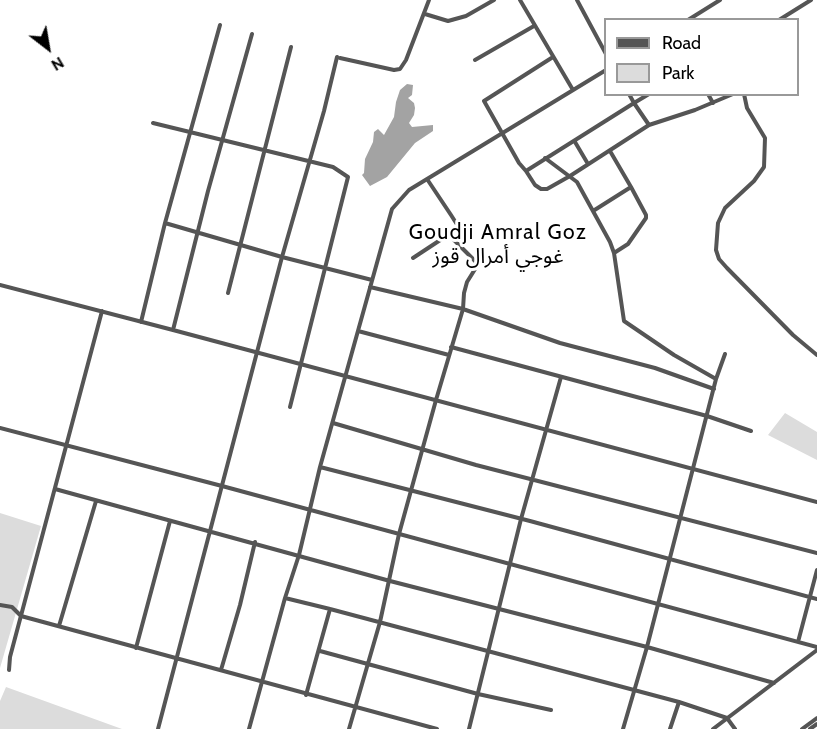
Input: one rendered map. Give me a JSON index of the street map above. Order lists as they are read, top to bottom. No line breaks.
{"districts":["Goudji Amral Goz غوجي أمرال قوز"],"legend":["Road","Park"],"north":"bottom right"}
